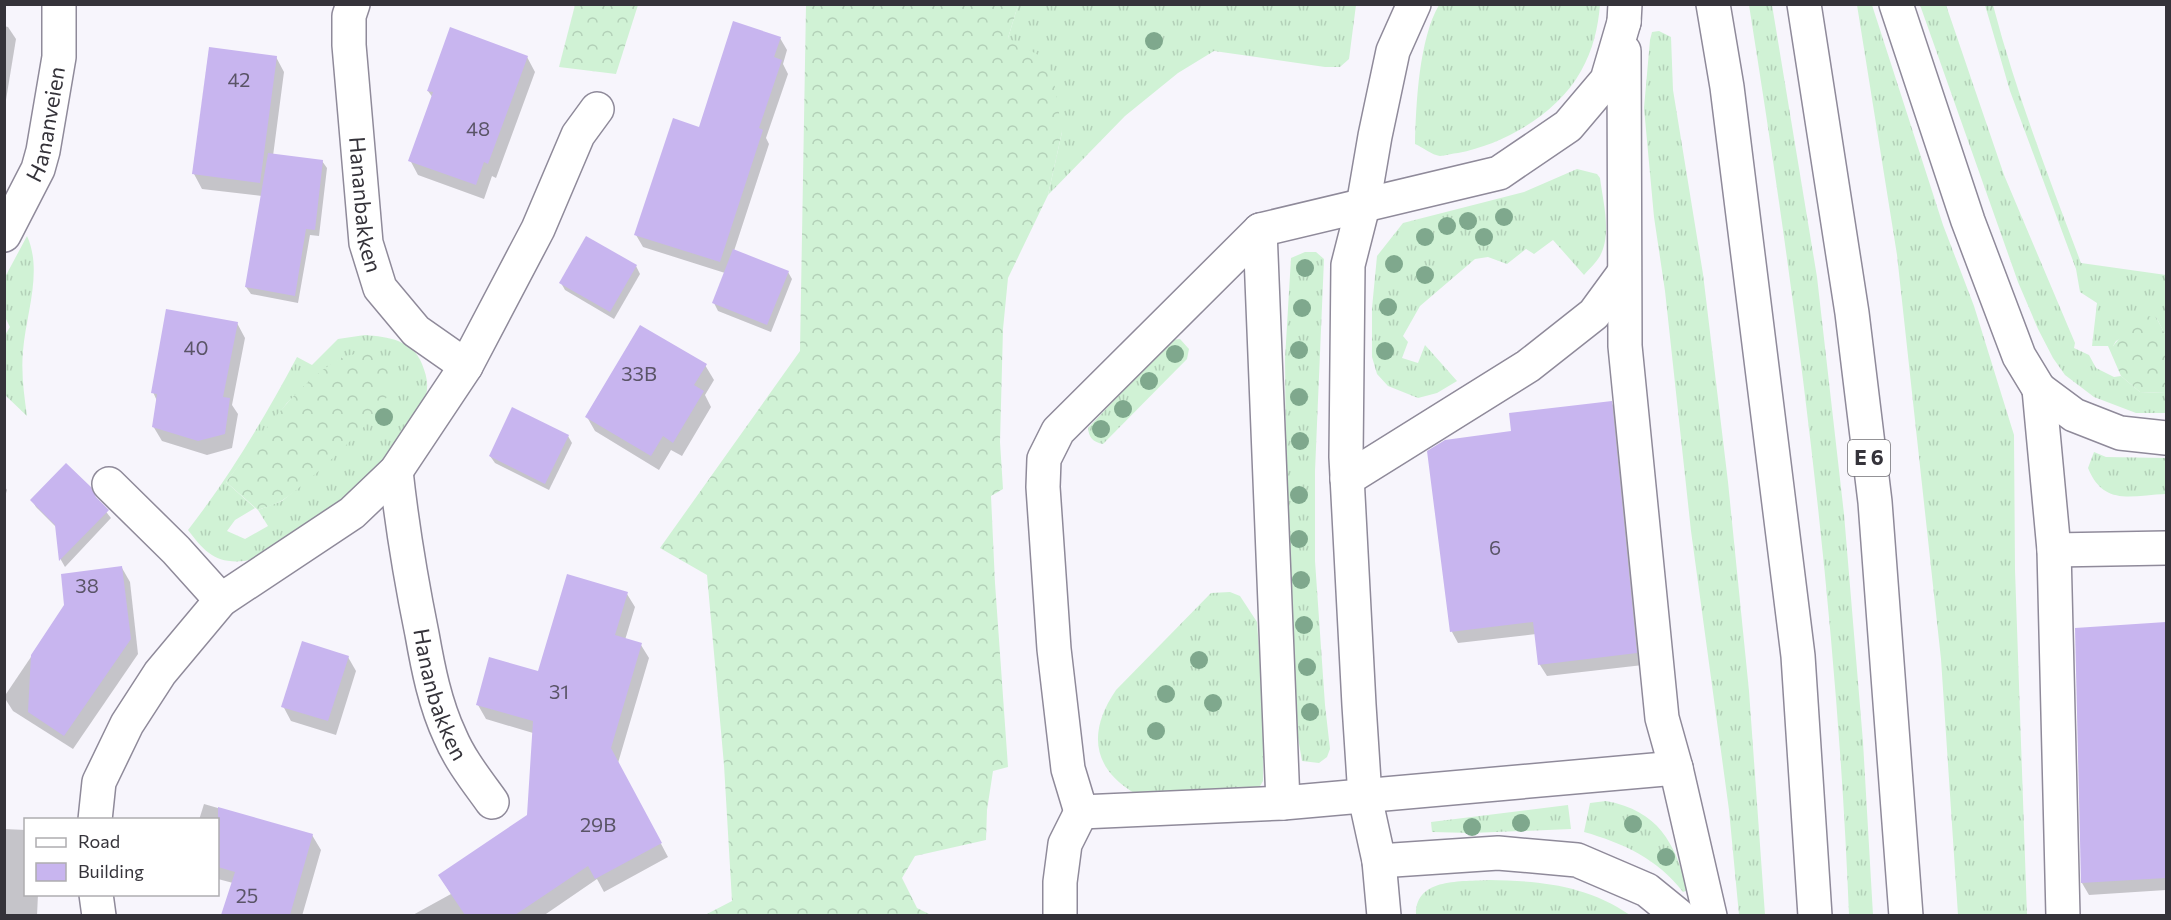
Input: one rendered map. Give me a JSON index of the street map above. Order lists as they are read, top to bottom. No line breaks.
{"streets":{"main road":["Hananveien","Hananbakken","E 6"]},"house_numbers":["42","48","40","33B","6","38","31","29B","25"],"legend":["Road","Building"]}
